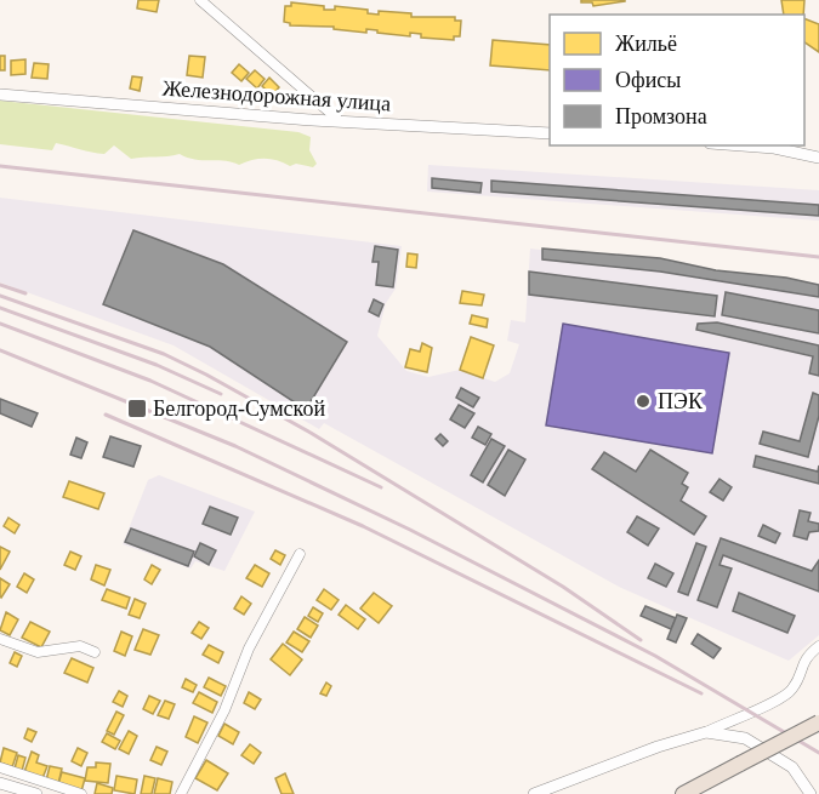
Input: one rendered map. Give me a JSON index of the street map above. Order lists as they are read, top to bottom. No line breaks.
{"streets":{"street":["Железнодорожная улица"]},"places":{"other":["ПЭК"],"transit":["Белгород-Сумской"]},"legend":["Жильё","Офисы","Промзона"]}
